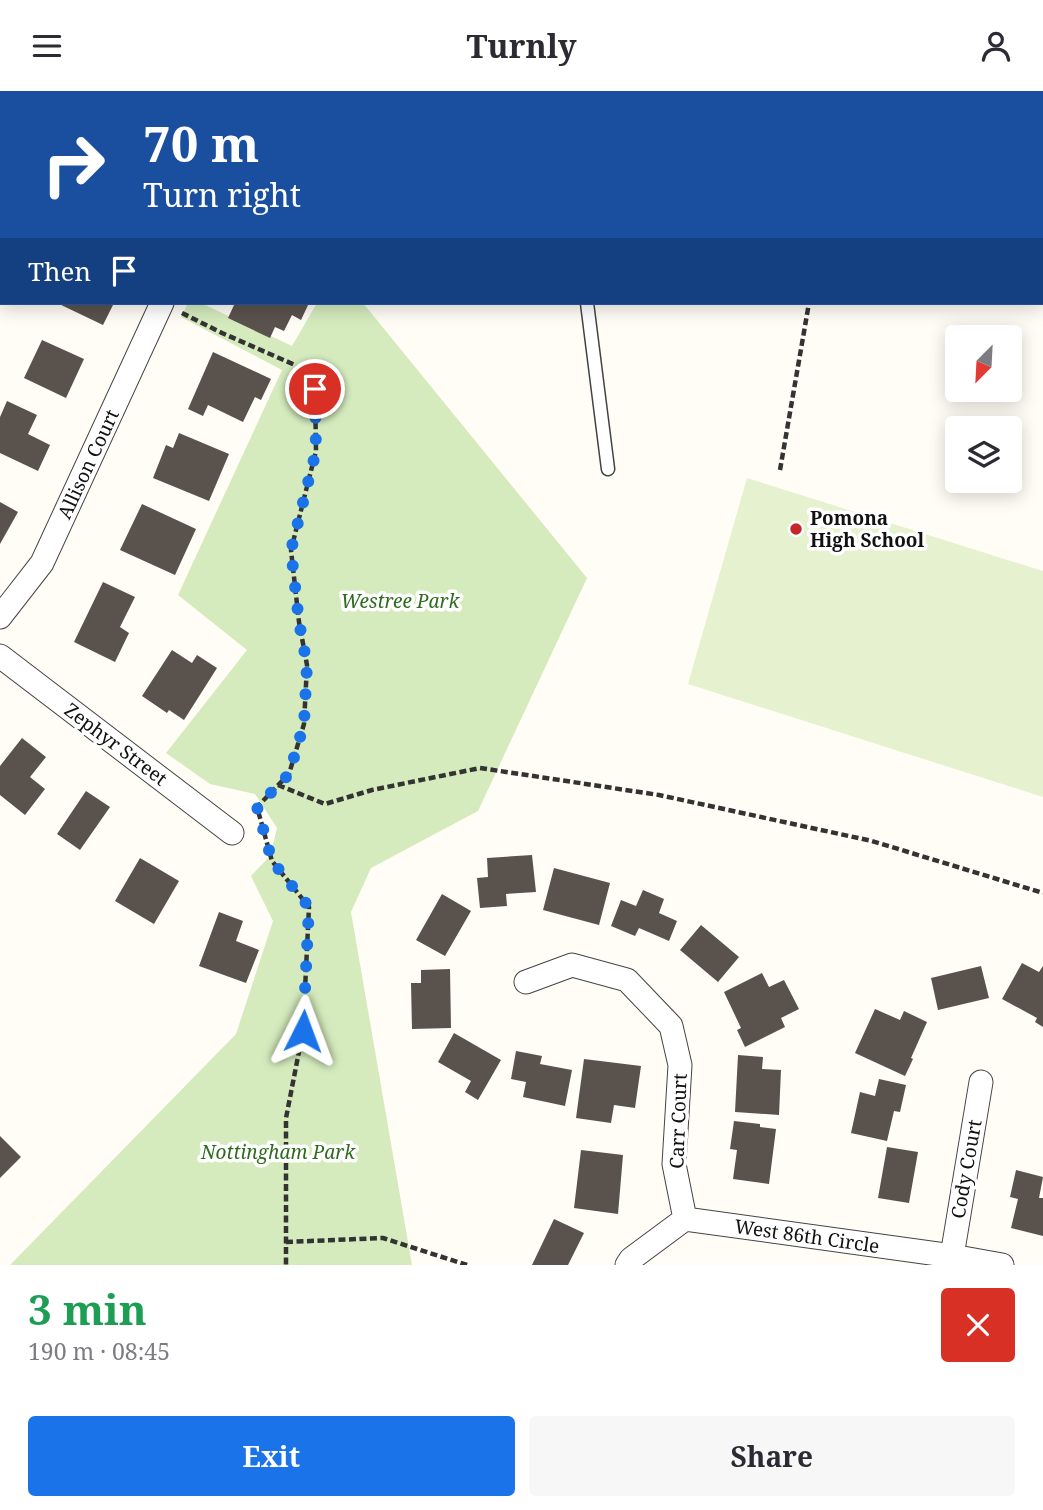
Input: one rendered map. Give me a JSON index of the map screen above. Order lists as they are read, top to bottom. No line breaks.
{"streets":{"street":["Allison Court","Zephyr Street","Carr Court","Cody Court","West 86th Circle"]},"crossings":[["Carr Court","West 86th Circle"],["Cody Court","West 86th Circle"]],"parks":["Westree Park","Nottingham Park"],"places":["Pomona High School"],"north":"bottom left","page":{"header":"Turnly","turn":["70 m","Turn right"],"then":"Then","heading":["3 min","190 m · 08:45"],"buttons":["Exit","Share"]}}
